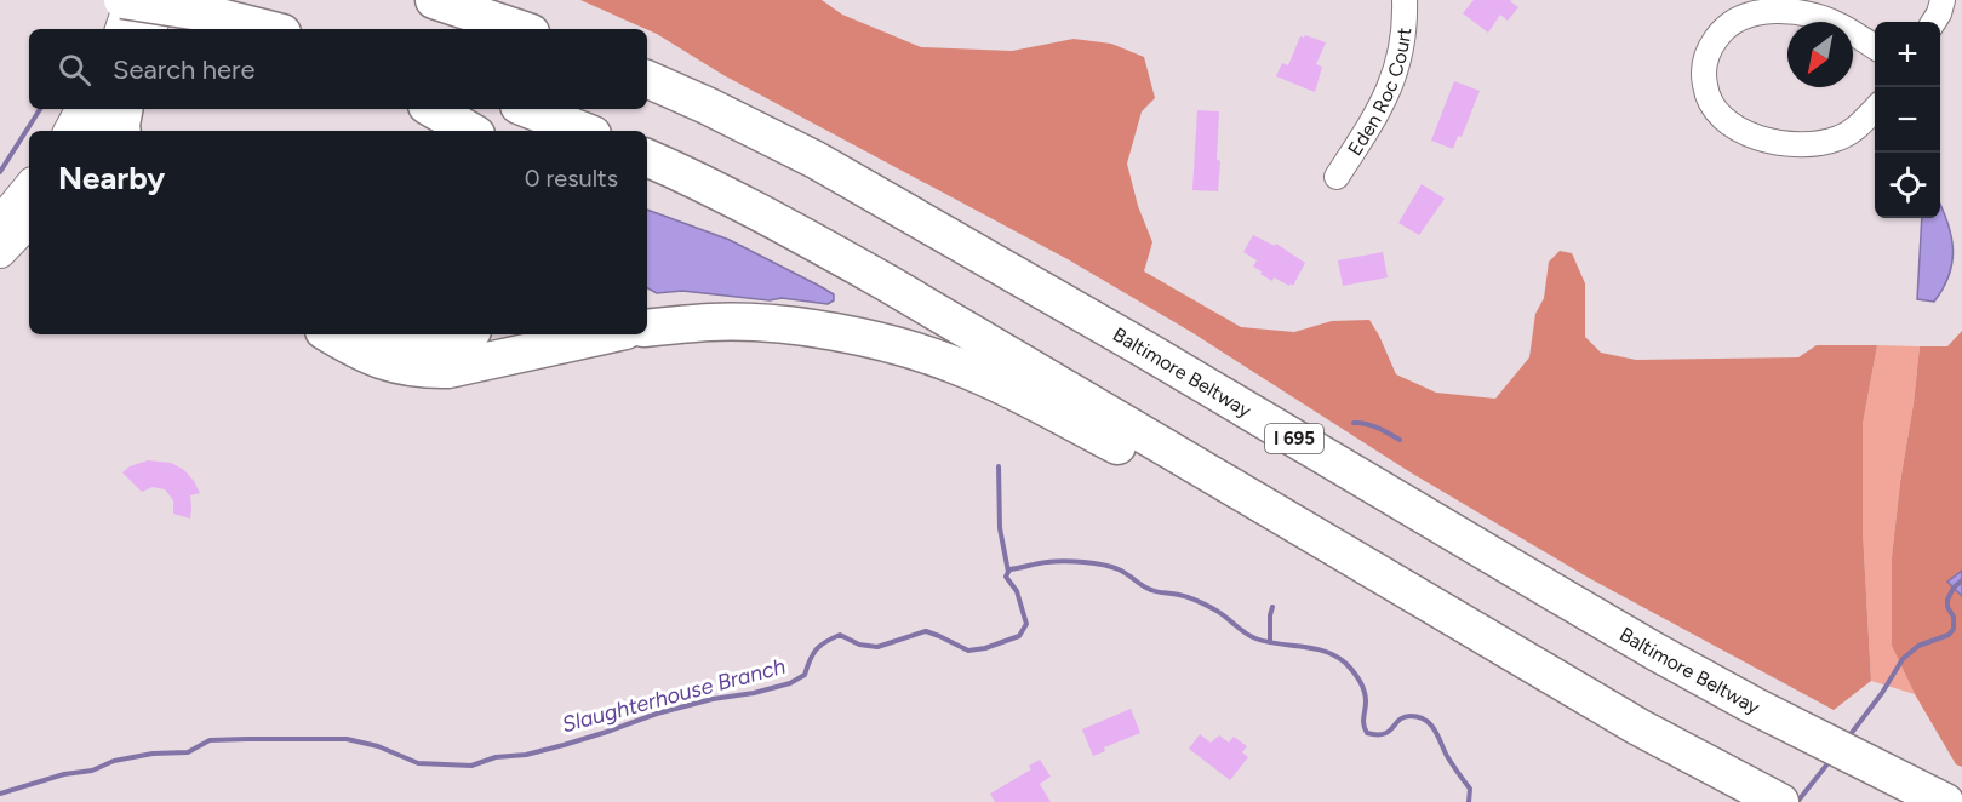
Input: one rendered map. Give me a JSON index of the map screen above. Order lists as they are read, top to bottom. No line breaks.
{"streets":{"highway":["Baltimore Beltway","I 695"],"street":["Eden Roc Court"]},"water":["Slaughterhouse Branch"],"north":"bottom left","page":{"map_buttons":["+","−"],"search":"Search here","heading":["Nearby","0 results"]}}
